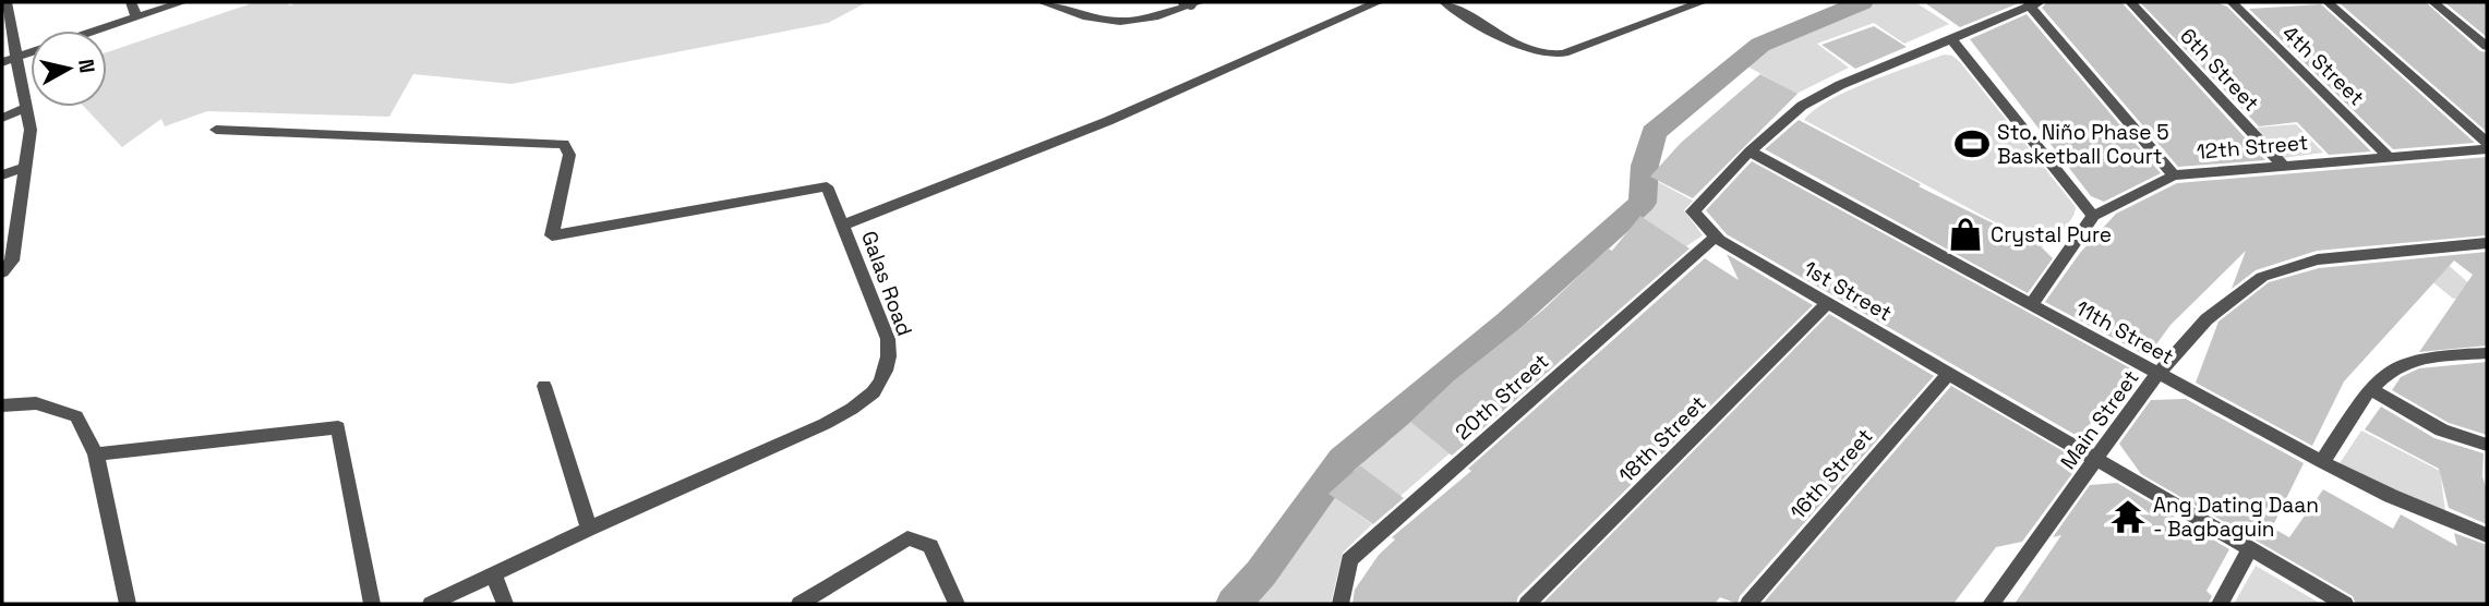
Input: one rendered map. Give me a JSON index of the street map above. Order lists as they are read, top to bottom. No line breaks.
{"streets":{"street":["4th Street","6th Street","12th Street","Galas Road","1st Street","11th Street","20th Street","Main Street","18th Street","16th Street"]},"crossings":[["4th Street","12th Street"],["6th Street","12th Street"],["12th Street","11th Street"],["1st Street","11th Street"],["1st Street","20th Street"],["1st Street","Main Street"],["1st Street","18th Street"],["1st Street","16th Street"],["11th Street","Main Street"]],"places":{"sports":["Sto. Niño Phase 5 Basketball Court"],"shop":["Crystal Pure"],"temple":["Ang Dating Daan - Bagbaguin"]},"north":"right"}
